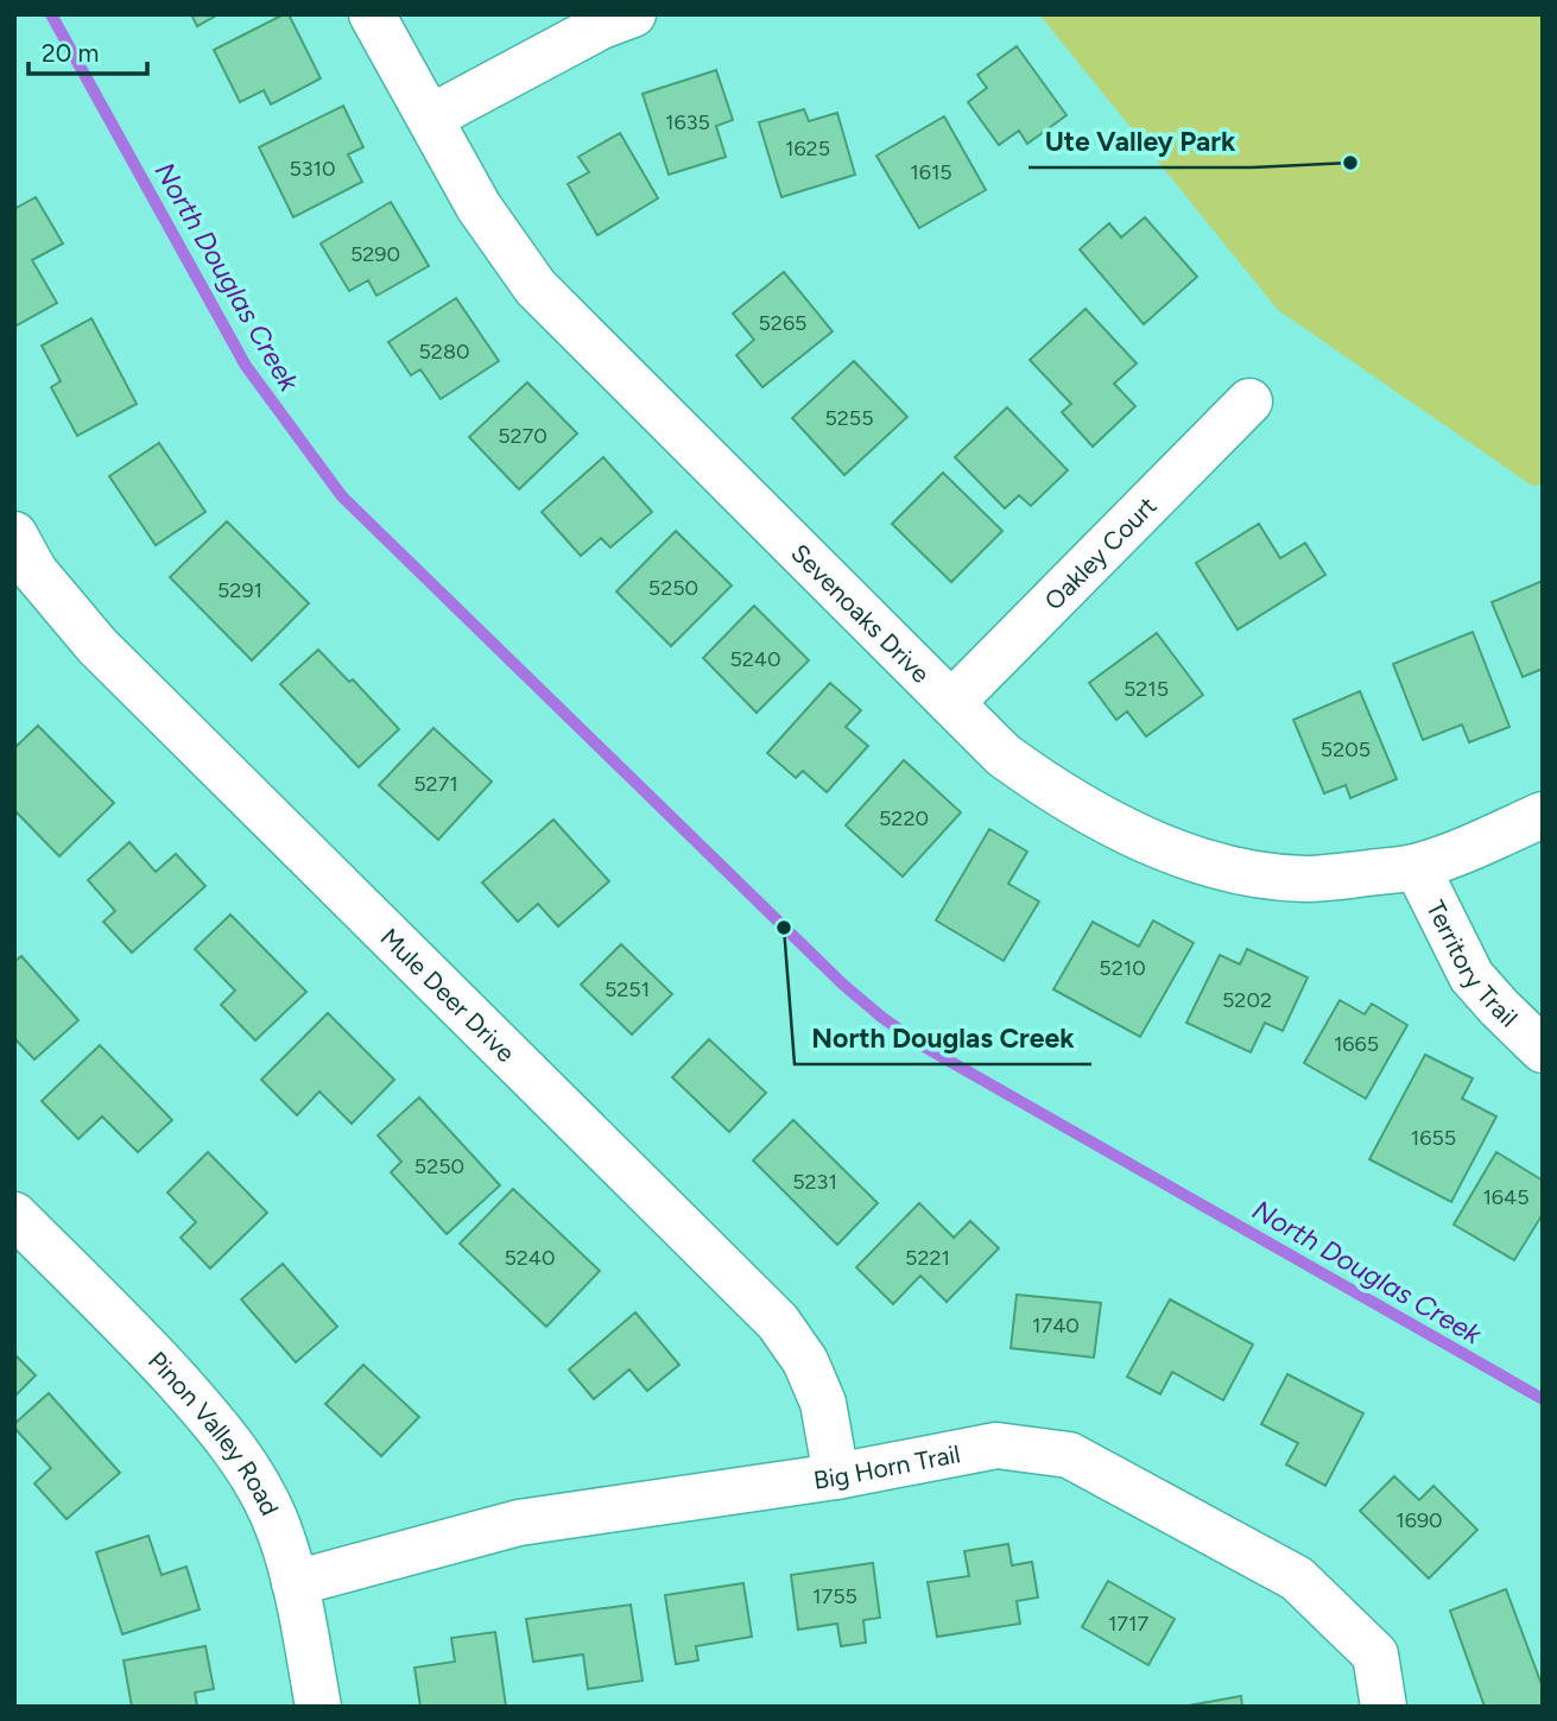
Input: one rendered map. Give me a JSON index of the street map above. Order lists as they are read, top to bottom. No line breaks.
{"streets":{"street":["Oakley Court","Sevenoaks Drive","Territory Trail","Mule Deer Drive","Pinon Valley Road","Big Horn Trail"]},"crossings":[["Oakley Court","Sevenoaks Drive"],["Sevenoaks Drive","Territory Trail"],["Mule Deer Drive","Big Horn Trail"],["Pinon Valley Road","Big Horn Trail"]],"water":["North Douglas Creek"],"places":["Ute Valley Park","North Douglas Creek"],"house_numbers":["1635","1625","5310","1615","5290","5265","5280","5255","5270","5250","5291","5240","5215","5205","5271","5220","5210","5251","5202","1665","1655","5250","5231","1645","5240","5221","1740","1690","1755","1717"],"scale_bar":"20 m"}
